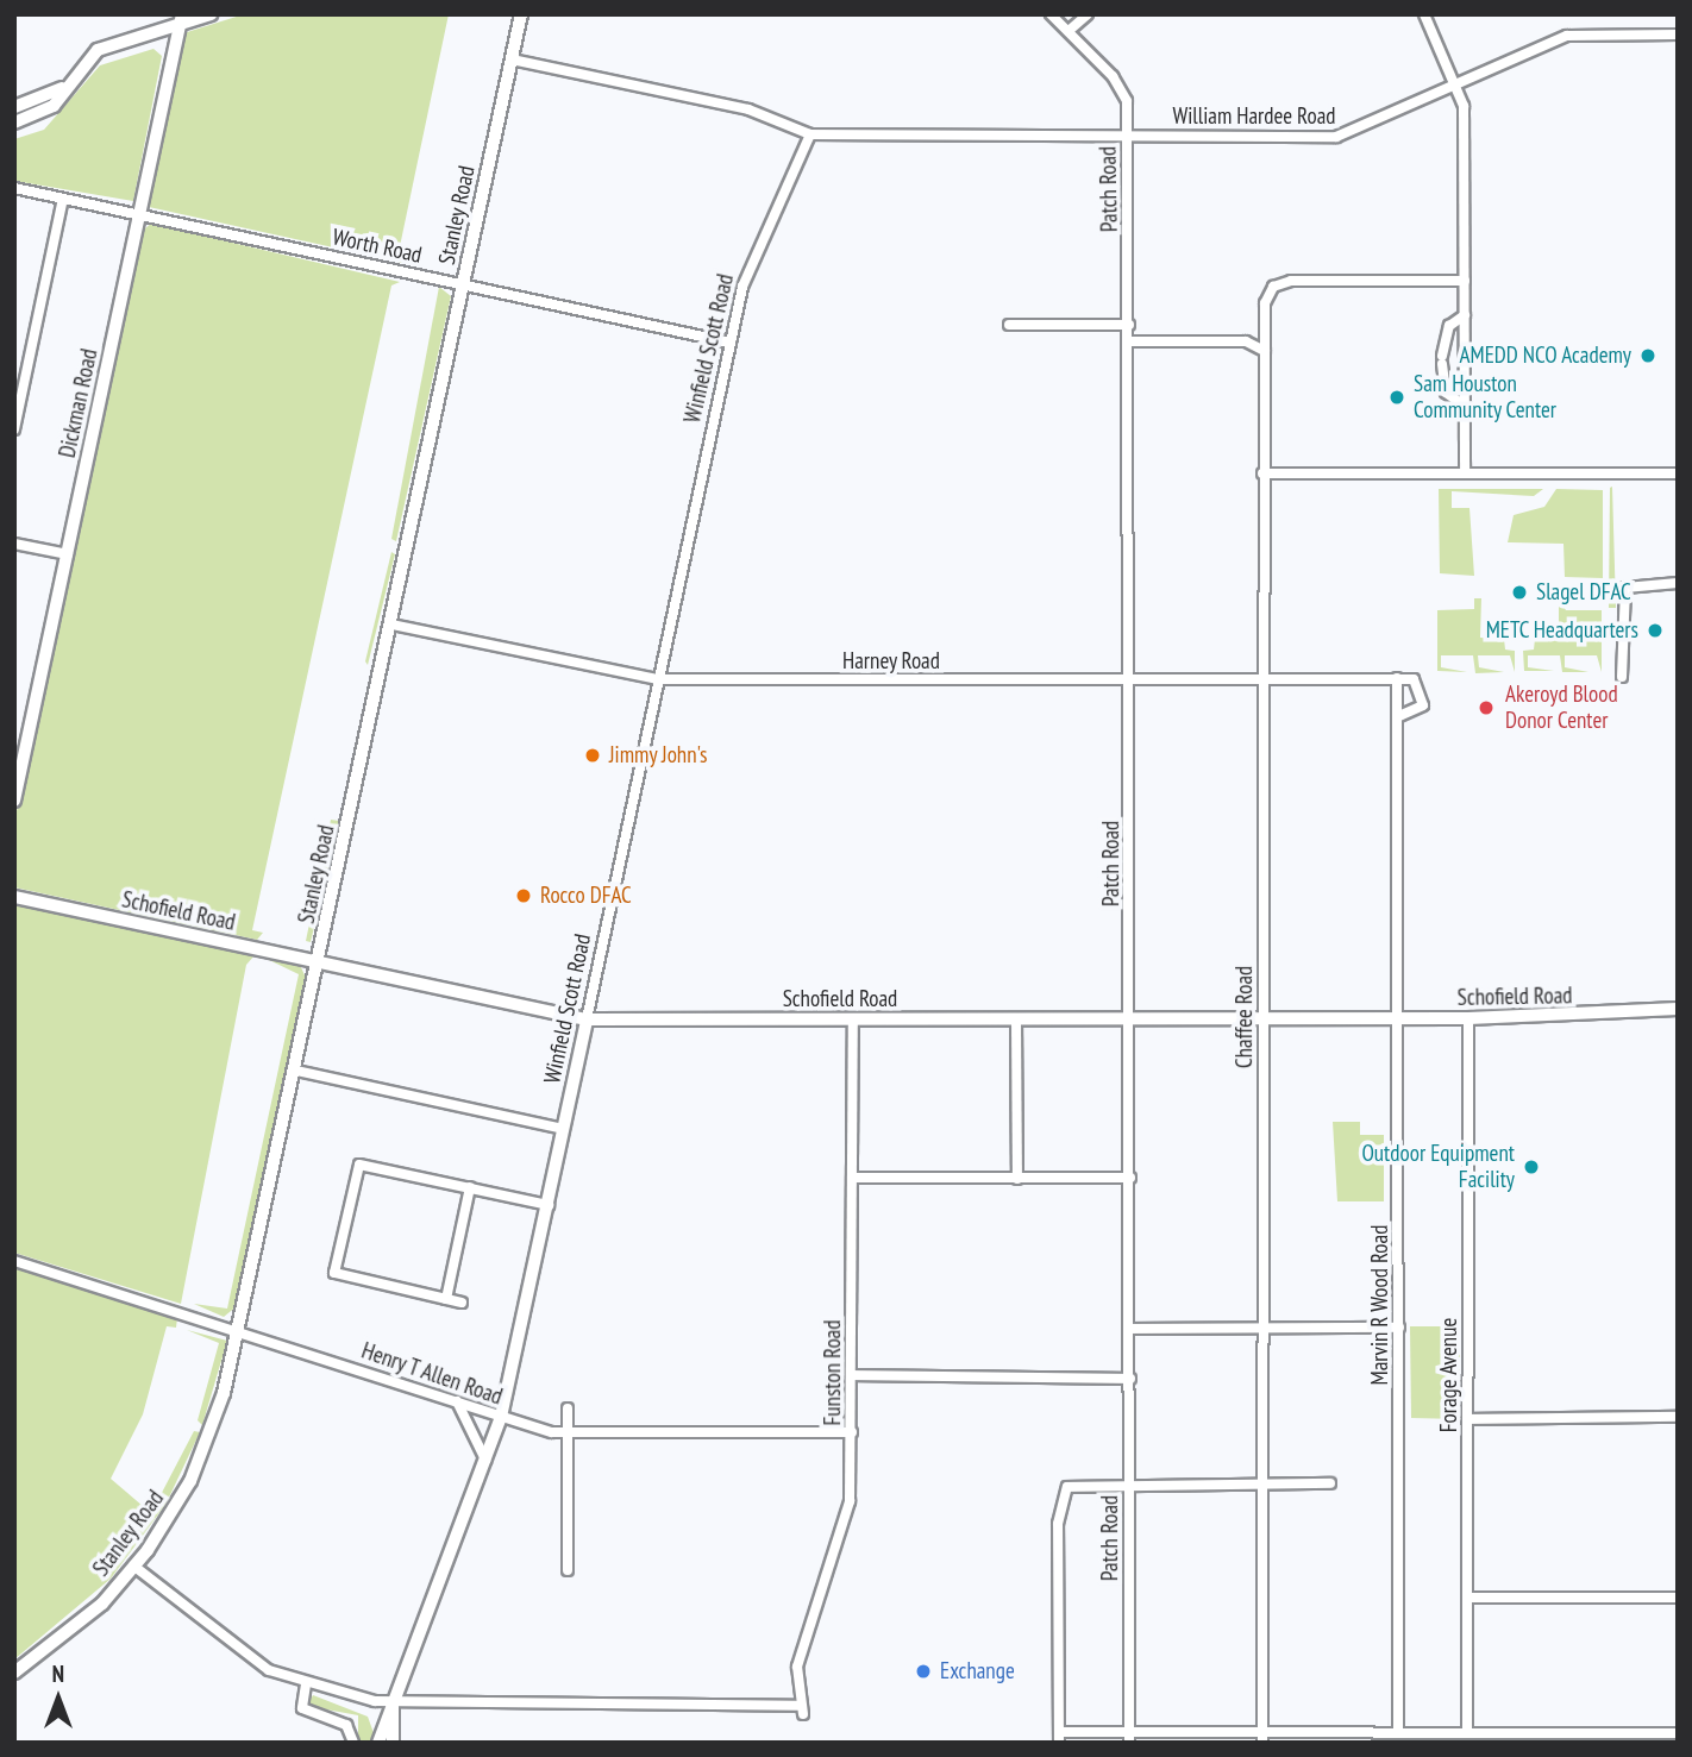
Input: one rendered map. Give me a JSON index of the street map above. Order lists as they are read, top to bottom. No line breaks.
{"streets":{"street":["William Hardee Road","Patch Road","Stanley Road","Worth Road","Winfield Scott Road","Dickman Road","Harney Road","Schofield Road","Chaffee Road","Marvin R Wood Road","Funston Road","Henry T Allen Road","Forage Avenue"]},"crossings":[["William Hardee Road","Patch Road"],["William Hardee Road","Winfield Scott Road"],["Patch Road","Harney Road"],["Patch Road","Schofield Road"],["Stanley Road","Worth Road"],["Stanley Road","Harney Road"],["Stanley Road","Schofield Road"],["Stanley Road","Henry T Allen Road"],["Worth Road","Winfield Scott Road"],["Worth Road","Dickman Road"],["Winfield Scott Road","Harney Road"],["Winfield Scott Road","Schofield Road"],["Winfield Scott Road","Funston Road"],["Winfield Scott Road","Henry T Allen Road"],["Harney Road","Chaffee Road"],["Harney Road","Marvin R Wood Road"],["Schofield Road","Chaffee Road"],["Schofield Road","Marvin R Wood Road"],["Schofield Road","Funston Road"],["Schofield Road","Forage Avenue"],["Funston Road","Henry T Allen Road"]],"places":["AMEDD NCO Academy","Sam Houston Community Center","Slagel DFAC","METC Headquarters","Akeroyd Blood Donor Center","Jimmy John's","Rocco DFAC","Outdoor Equipment Facility","Exchange"],"north":"top"}
